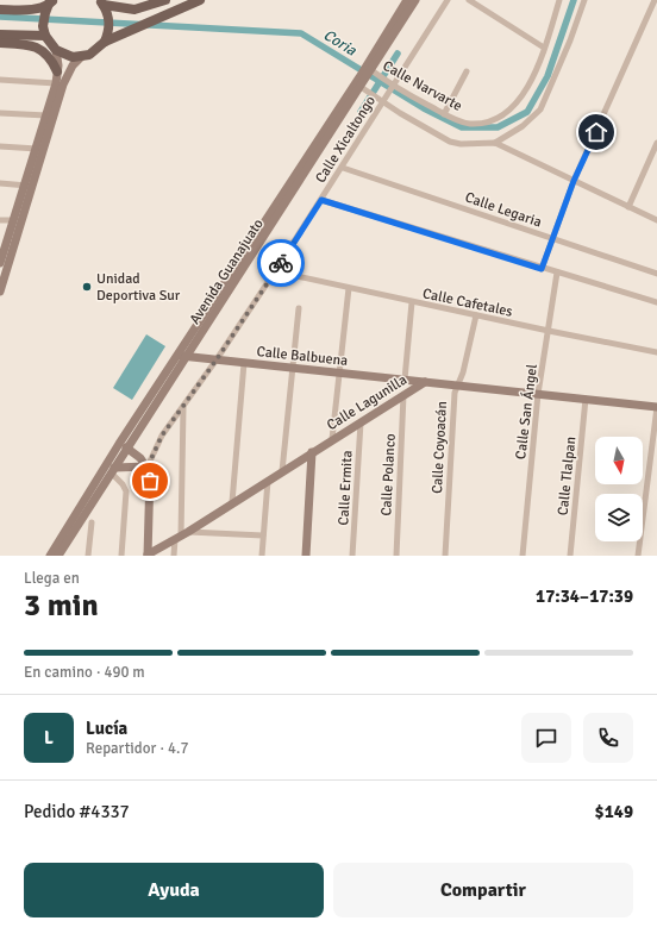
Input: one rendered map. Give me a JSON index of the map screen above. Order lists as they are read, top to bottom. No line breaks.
{"streets":{"street":["Calle Narvarte","Calle Xicaltongo","Calle Legaria","Avenida Guanajuato","Calle Cafetales","Calle Balbuena","Calle Lagunilla","Calle San Ángel","Calle Coyoacán","Calle Polanco","Calle Tlalpan","Calle Ermita"]},"crossings":[["Calle Narvarte","Calle Xicaltongo"],["Calle Narvarte","Avenida Guanajuato"],["Calle Xicaltongo","Calle Legaria"],["Calle Xicaltongo","Calle Cafetales"],["Calle Xicaltongo","Calle Balbuena"],["Avenida Guanajuato","Calle Balbuena"],["Calle Cafetales","Calle San Ángel"],["Calle Cafetales","Calle Coyoacán"],["Calle Balbuena","Calle Lagunilla"],["Calle Lagunilla","Calle San Ángel"],["Calle Lagunilla","Calle Coyoacán"],["Calle Lagunilla","Calle Polanco"],["Calle Lagunilla","Calle Tlalpan"],["Calle Lagunilla","Calle Ermita"]],"water":["Coria"],"places":["Unidad Deportiva Sur"],"north":"bottom","page":{"heading":["3 min","Llega en","17:34–17:39"],"panel":["Lucía","Repartidor · 4.7","Pedido #4337","$149"],"bar":"En camino · 490 m","round":"L","buttons":["Ayuda","Compartir"]}}
